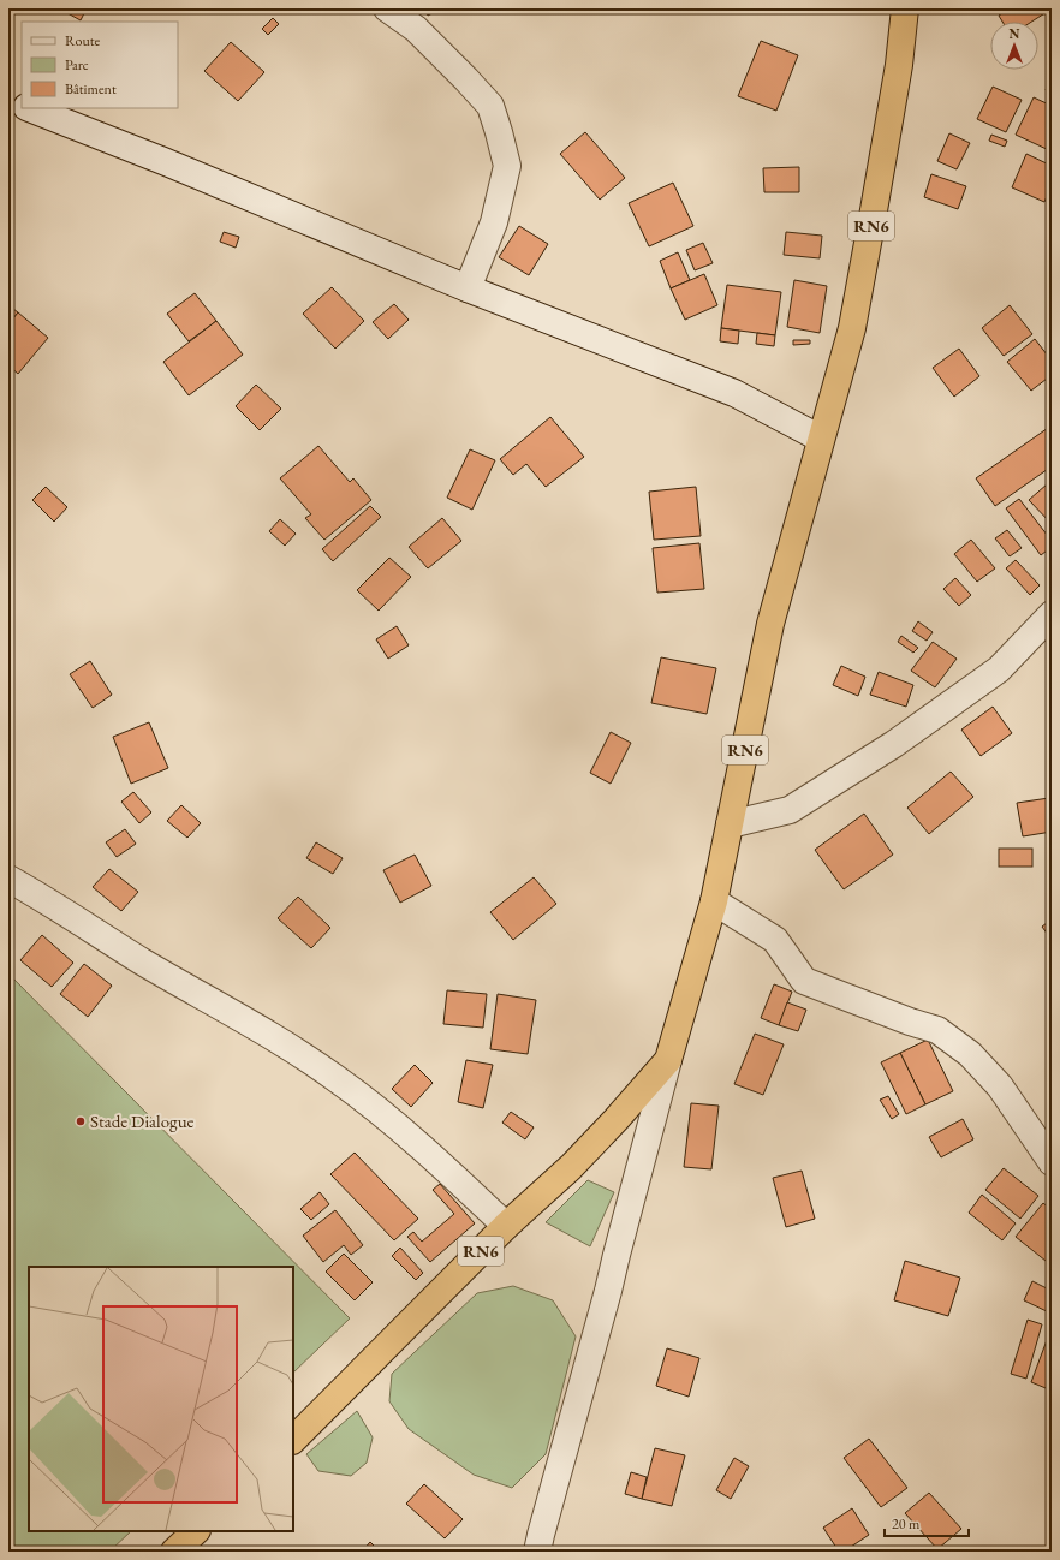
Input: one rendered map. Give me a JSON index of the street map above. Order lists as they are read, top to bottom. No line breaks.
{"streets":{"highway":["RN6"]},"places":["Stade Dialogue"],"legend":["Route","Parc","Bâtiment"],"scale_bar":"20 m","north":"top"}
